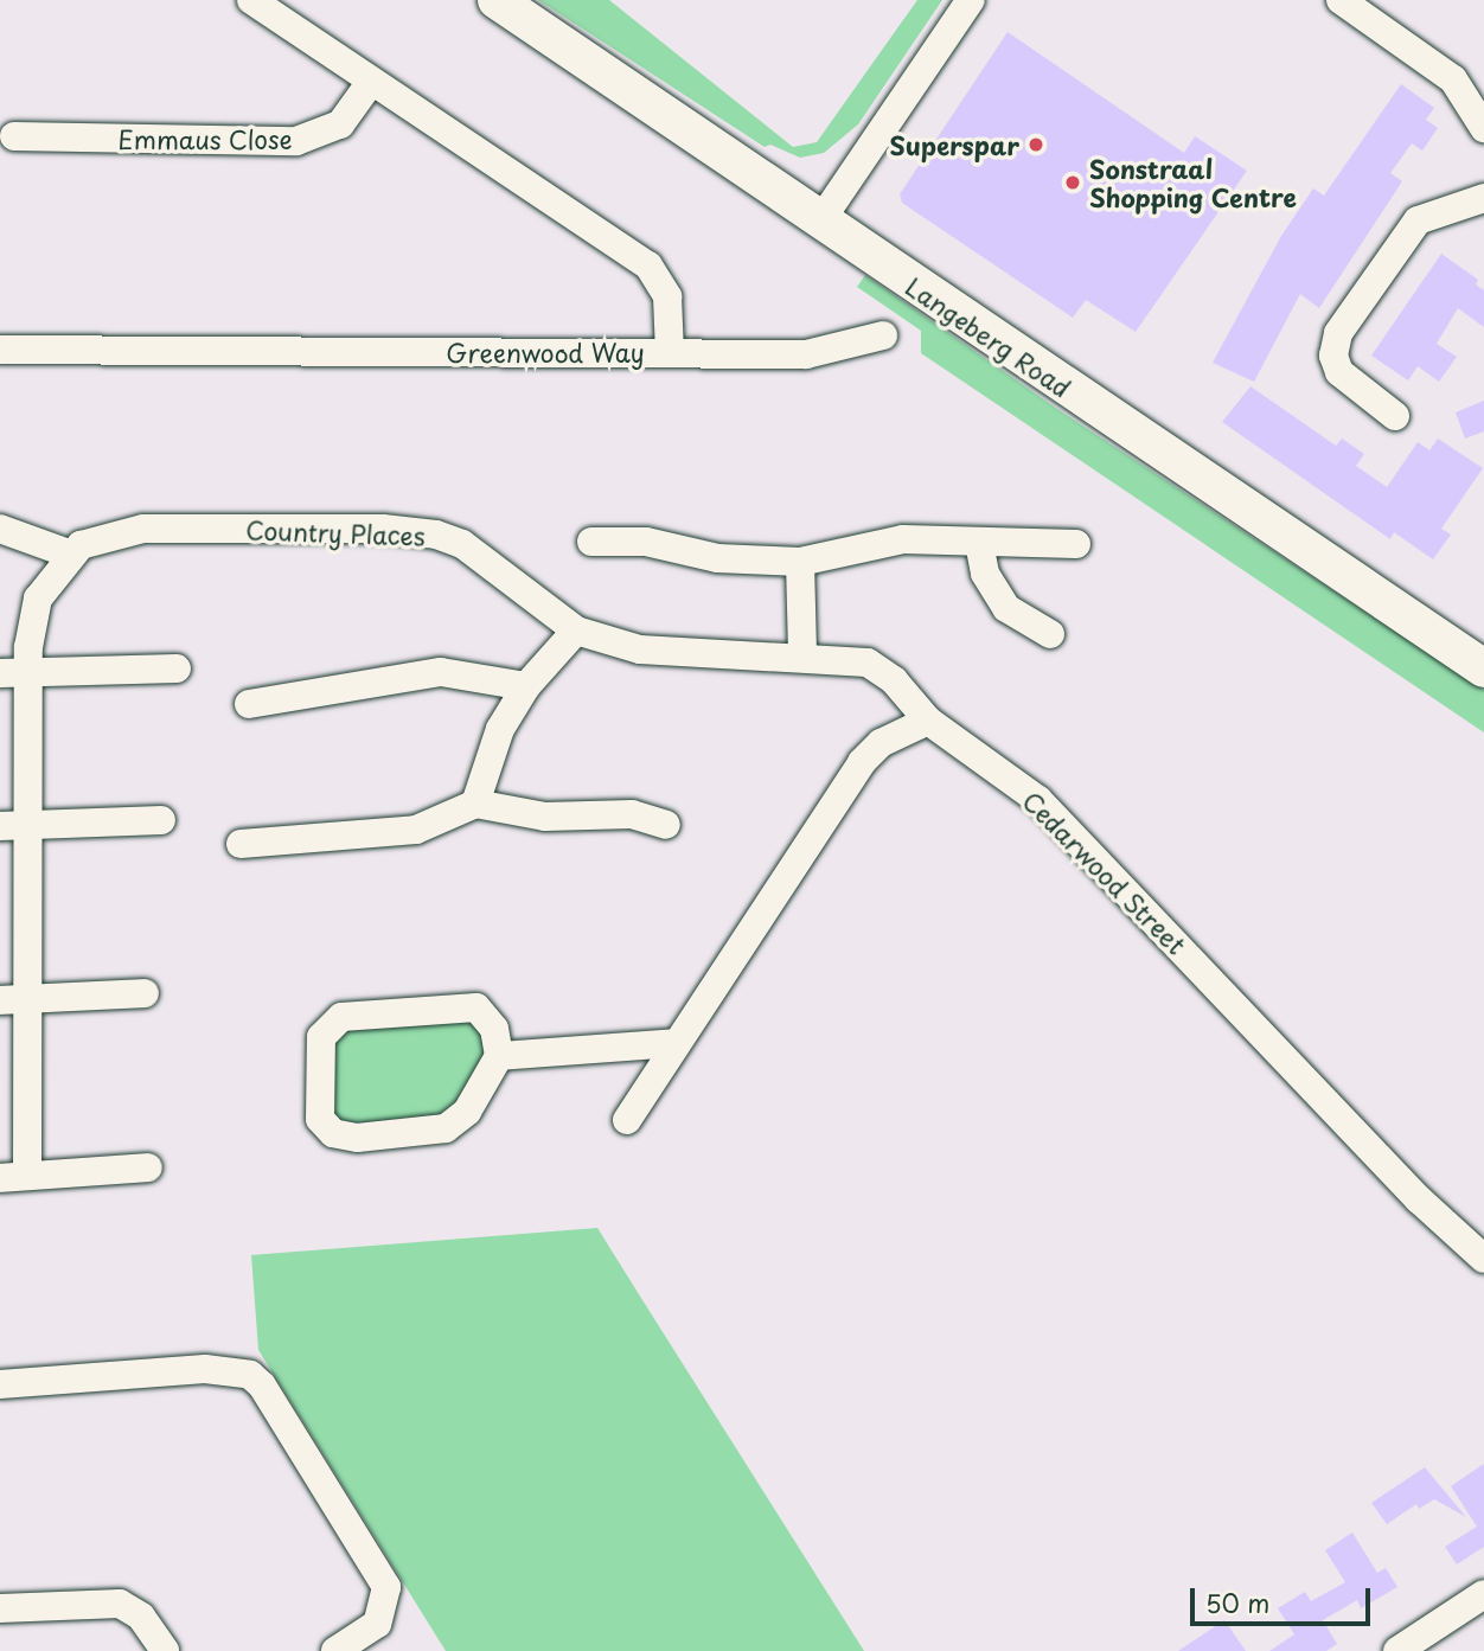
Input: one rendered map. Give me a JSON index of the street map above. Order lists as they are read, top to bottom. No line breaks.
{"streets":{"main road":["Langeberg Road"],"street":["Emmaus Close","Greenwood Way","Country Places","Cedarwood Street"]},"crossings":[["Emmaus Close","Greenwood Way"]],"places":["Superspar","Sonstraal Shopping Centre"],"scale_bar":"50 m"}
